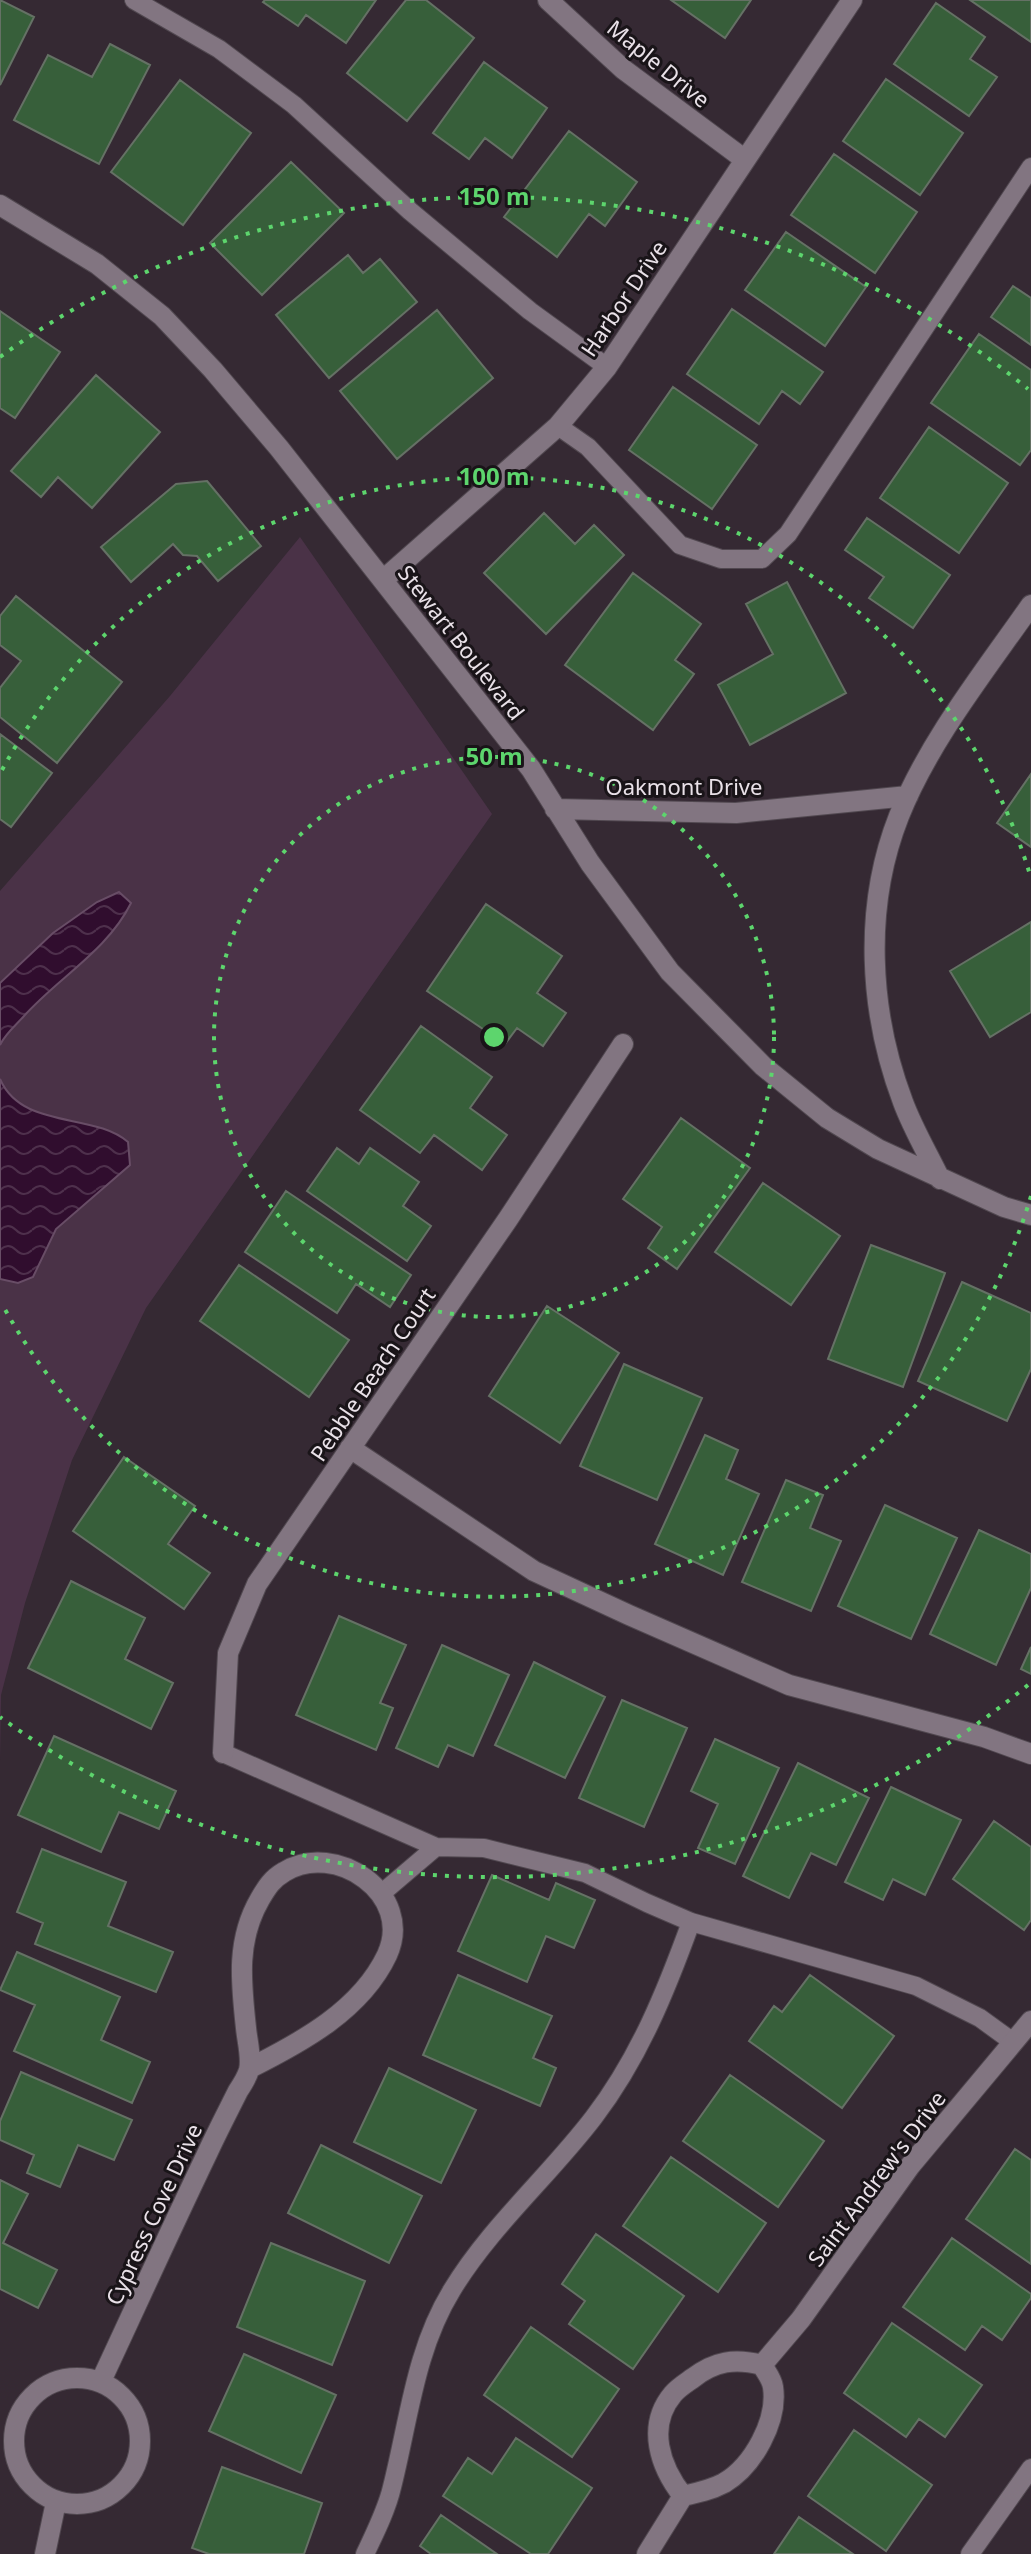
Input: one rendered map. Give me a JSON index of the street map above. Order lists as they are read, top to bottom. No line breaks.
{"streets":{"street":["Maple Drive","Harbor Drive","Stewart Boulevard","Oakmont Drive","Pebble Beach Court","Saint Andrew's Drive","Cypress Cove Drive"]},"crossings":[["Maple Drive","Harbor Drive"],["Harbor Drive","Stewart Boulevard"],["Stewart Boulevard","Oakmont Drive"]],"rings":["150 m","100 m","50 m"]}
